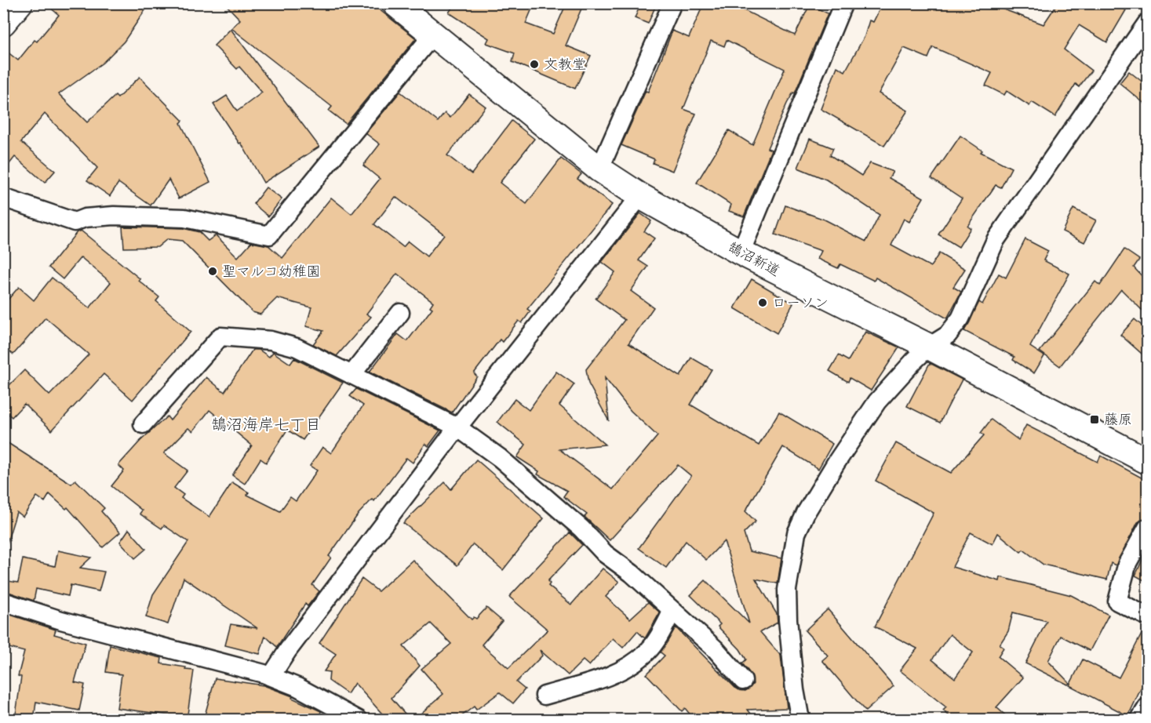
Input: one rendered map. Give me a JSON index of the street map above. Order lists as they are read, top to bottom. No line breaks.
{"streets":{"street":["鵠沼新道"]},"districts":["鵠沼海岸七丁目"],"places":{"other":["文教堂","聖マルコ幼稚園","ローソン"],"transit":["藤原"]}}
